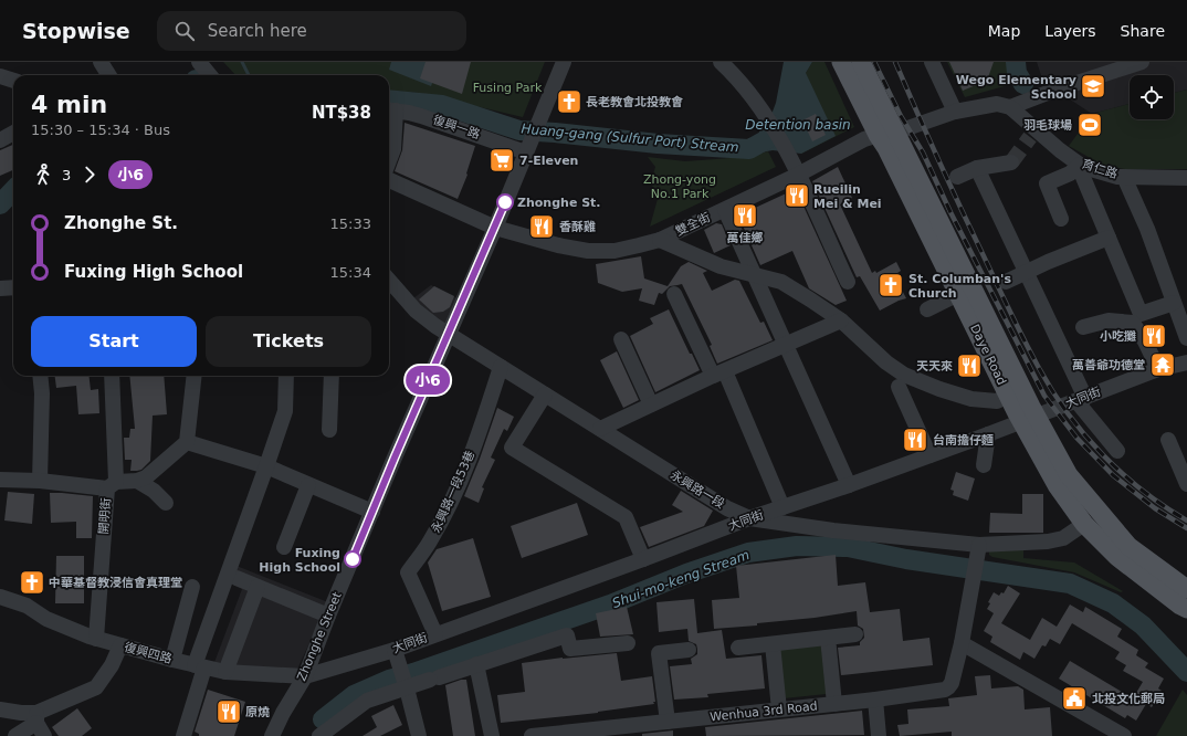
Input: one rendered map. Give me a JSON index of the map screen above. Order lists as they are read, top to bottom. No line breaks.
{"streets":{"main road":["Daye Road"],"street":["復興一路","育仁路","雙全街","大同街","永興路一段","永興路一段53巷","開明街","Zhonghe Street","復興四路","Wenhua 3rd Road"]},"crossings":[["復興一路","Zhonghe Street"],["雙全街","Daye Road"],["雙全街","Zhonghe Street"],["Daye Road","大同街"],["Daye Road","永興路一段"],["大同街","永興路一段"],["大同街","永興路一段53巷"],["大同街","Zhonghe Street"],["大同街","復興四路"],["永興路一段","永興路一段53巷"],["永興路一段","Zhonghe Street"],["永興路一段","Wenhua 3rd Road"],["開明街","復興四路"],["Zhonghe Street","復興四路"]],"water":["Detention basin","Huang-gang (Sulfur Port) Stream","Shui-mo-keng Stream"],"parks":["Fusing Park","Zhong-yong No.1 Park"],"places":{"school or university":["Wego Elementary School"],"church":["長老教會北投教會","St. Columban's Church","中華基督教浸信會真理堂"],"sports":["羽毛球場"],"supermarket":["7-Eleven"],"restaurant":["Rueilin Mei & Mei","萬佳鄉","香酥雞","小吃攤","天天來","台南擔仔麵","原燒"],"other":["Zhonghe St.","Fuxing High School"],"temple":["萬善爺功德堂"],"public building":["北投文化郵局"]},"lines":["bus line 小6"],"page":{"header":"Stopwise","search":"Search here","nav":["Map","Layers","Share"],"on_map":"小6","heading":["4 min","15:30 – 15:34 · Bus","NT$38"],"legs":["3","小6"],"list":[{"name":"Zhonghe St.","value":"15:33"},{"name":"Fuxing High School","value":"15:34"}],"buttons":["Start","Tickets"]}}
